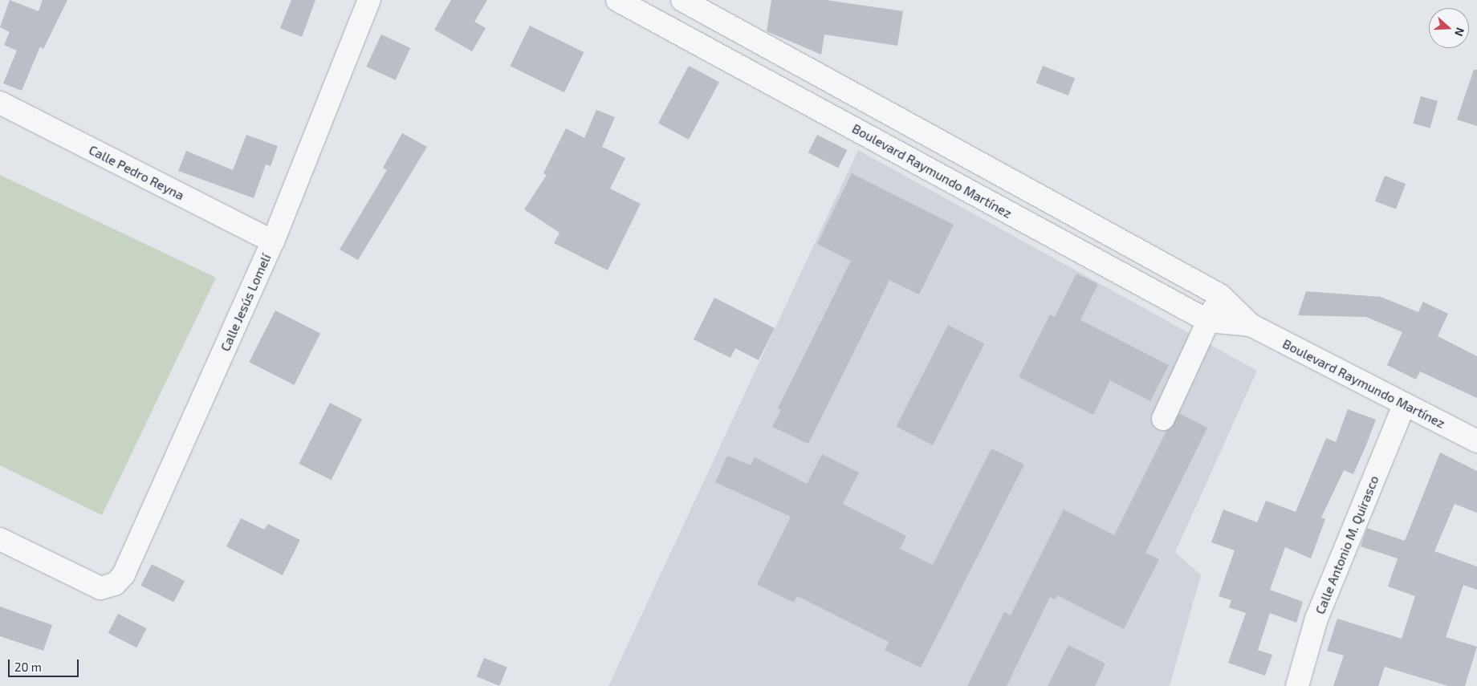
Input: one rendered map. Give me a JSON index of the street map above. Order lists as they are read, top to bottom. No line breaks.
{"streets":{"street":["Boulevard Raymundo Martínez","Calle Pedro Reyna","Calle Jesús Lomelí","Calle Antonio M. Quirasco"]},"crossings":[["Boulevard Raymundo Martínez","Calle Antonio M. Quirasco"],["Calle Pedro Reyna","Calle Jesús Lomelí"]],"scale_bar":"20 m","north":"right"}
